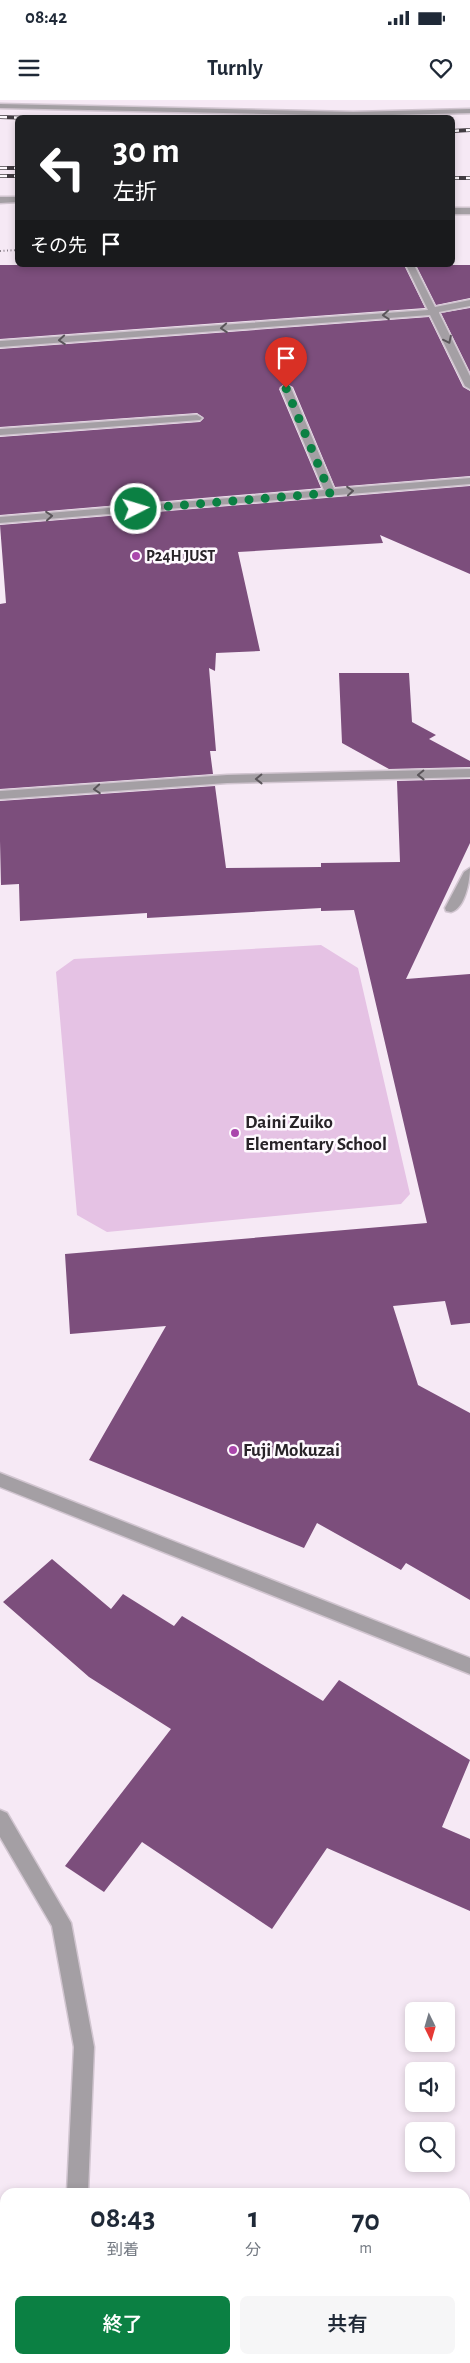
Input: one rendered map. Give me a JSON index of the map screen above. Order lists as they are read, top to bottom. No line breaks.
{"places":["P24H JUST","Daini Zuiko Elementary School","Fuji Mokuzai"],"north":"bottom","page":{"status":"08:42","header":"Turnly","turn":["30 m","左折"],"then":"その先","eta":["08:43","到着","1","分","70","m"],"buttons":["終了","共有"]}}
